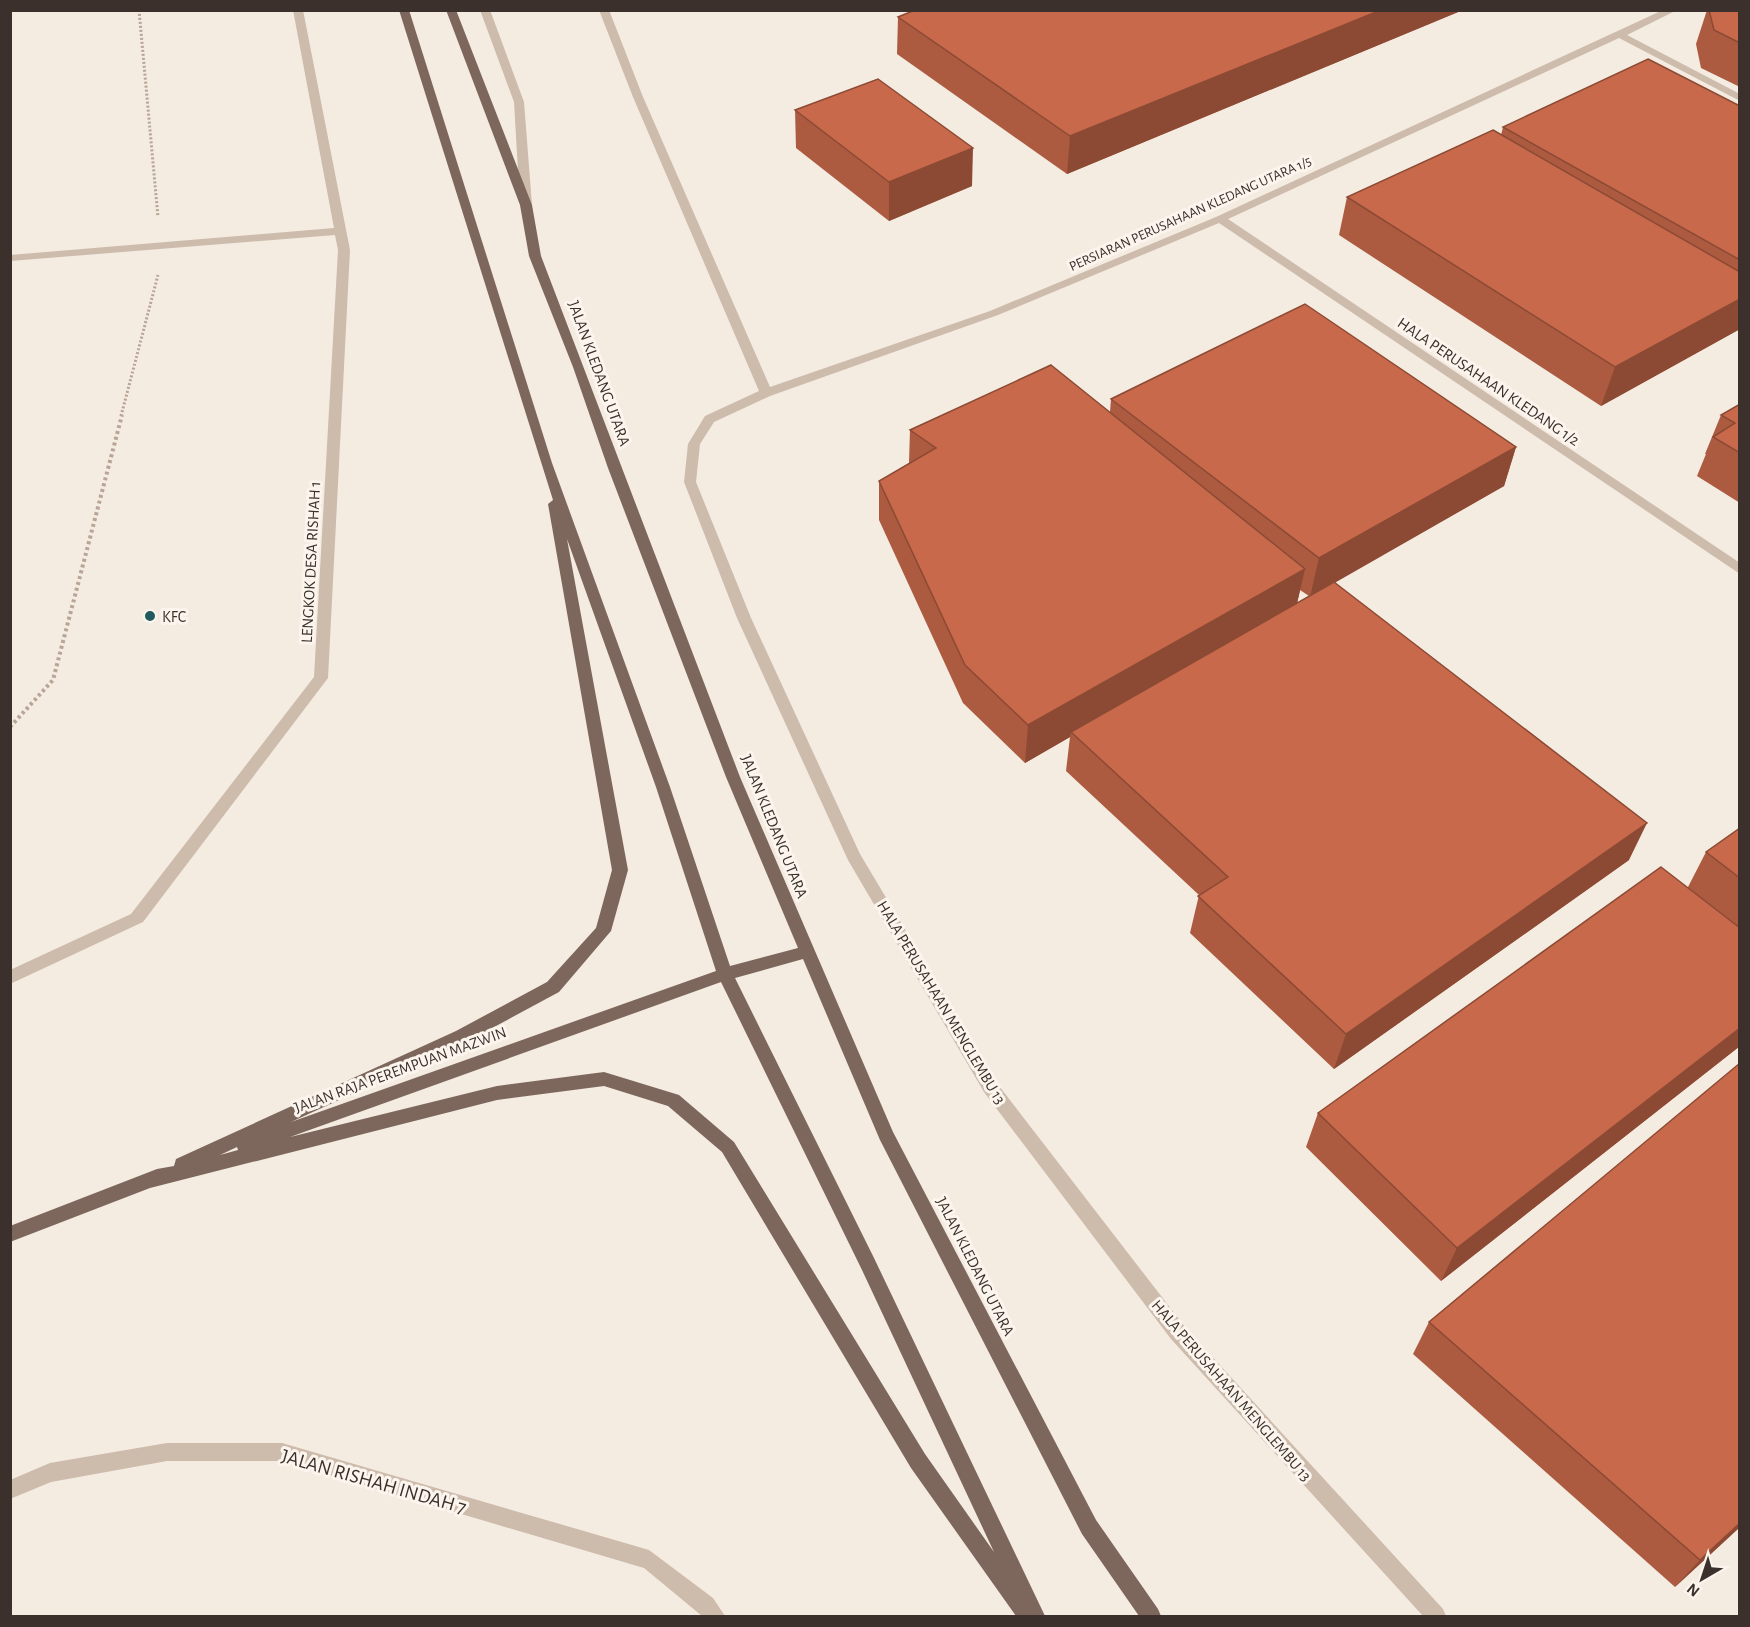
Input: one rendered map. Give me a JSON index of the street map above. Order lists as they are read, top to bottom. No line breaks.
{"streets":{"main road":["JALAN KLEDANG UTARA","JALAN RAJA PEREMPUAN MAZWIN"],"street":["PERSIARAN PERUSAHAAN KLEDANG UTARA 1/5","HALA PERUSAHAAN KLEDANG 1/2","LENGKOK DESA RISHAH 1","HALA PERUSAHAAN MENGLEMBU 13","JALAN RISHAH INDAH 7"]},"crossings":[["PERSIARAN PERUSAHAAN KLEDANG UTARA 1/5","HALA PERUSAHAAN KLEDANG 1/2"],["PERSIARAN PERUSAHAAN KLEDANG UTARA 1/5","HALA PERUSAHAAN MENGLEMBU 13"],["JALAN KLEDANG UTARA","JALAN RAJA PEREMPUAN MAZWIN"]],"places":["KFC"],"north":"bottom left"}
